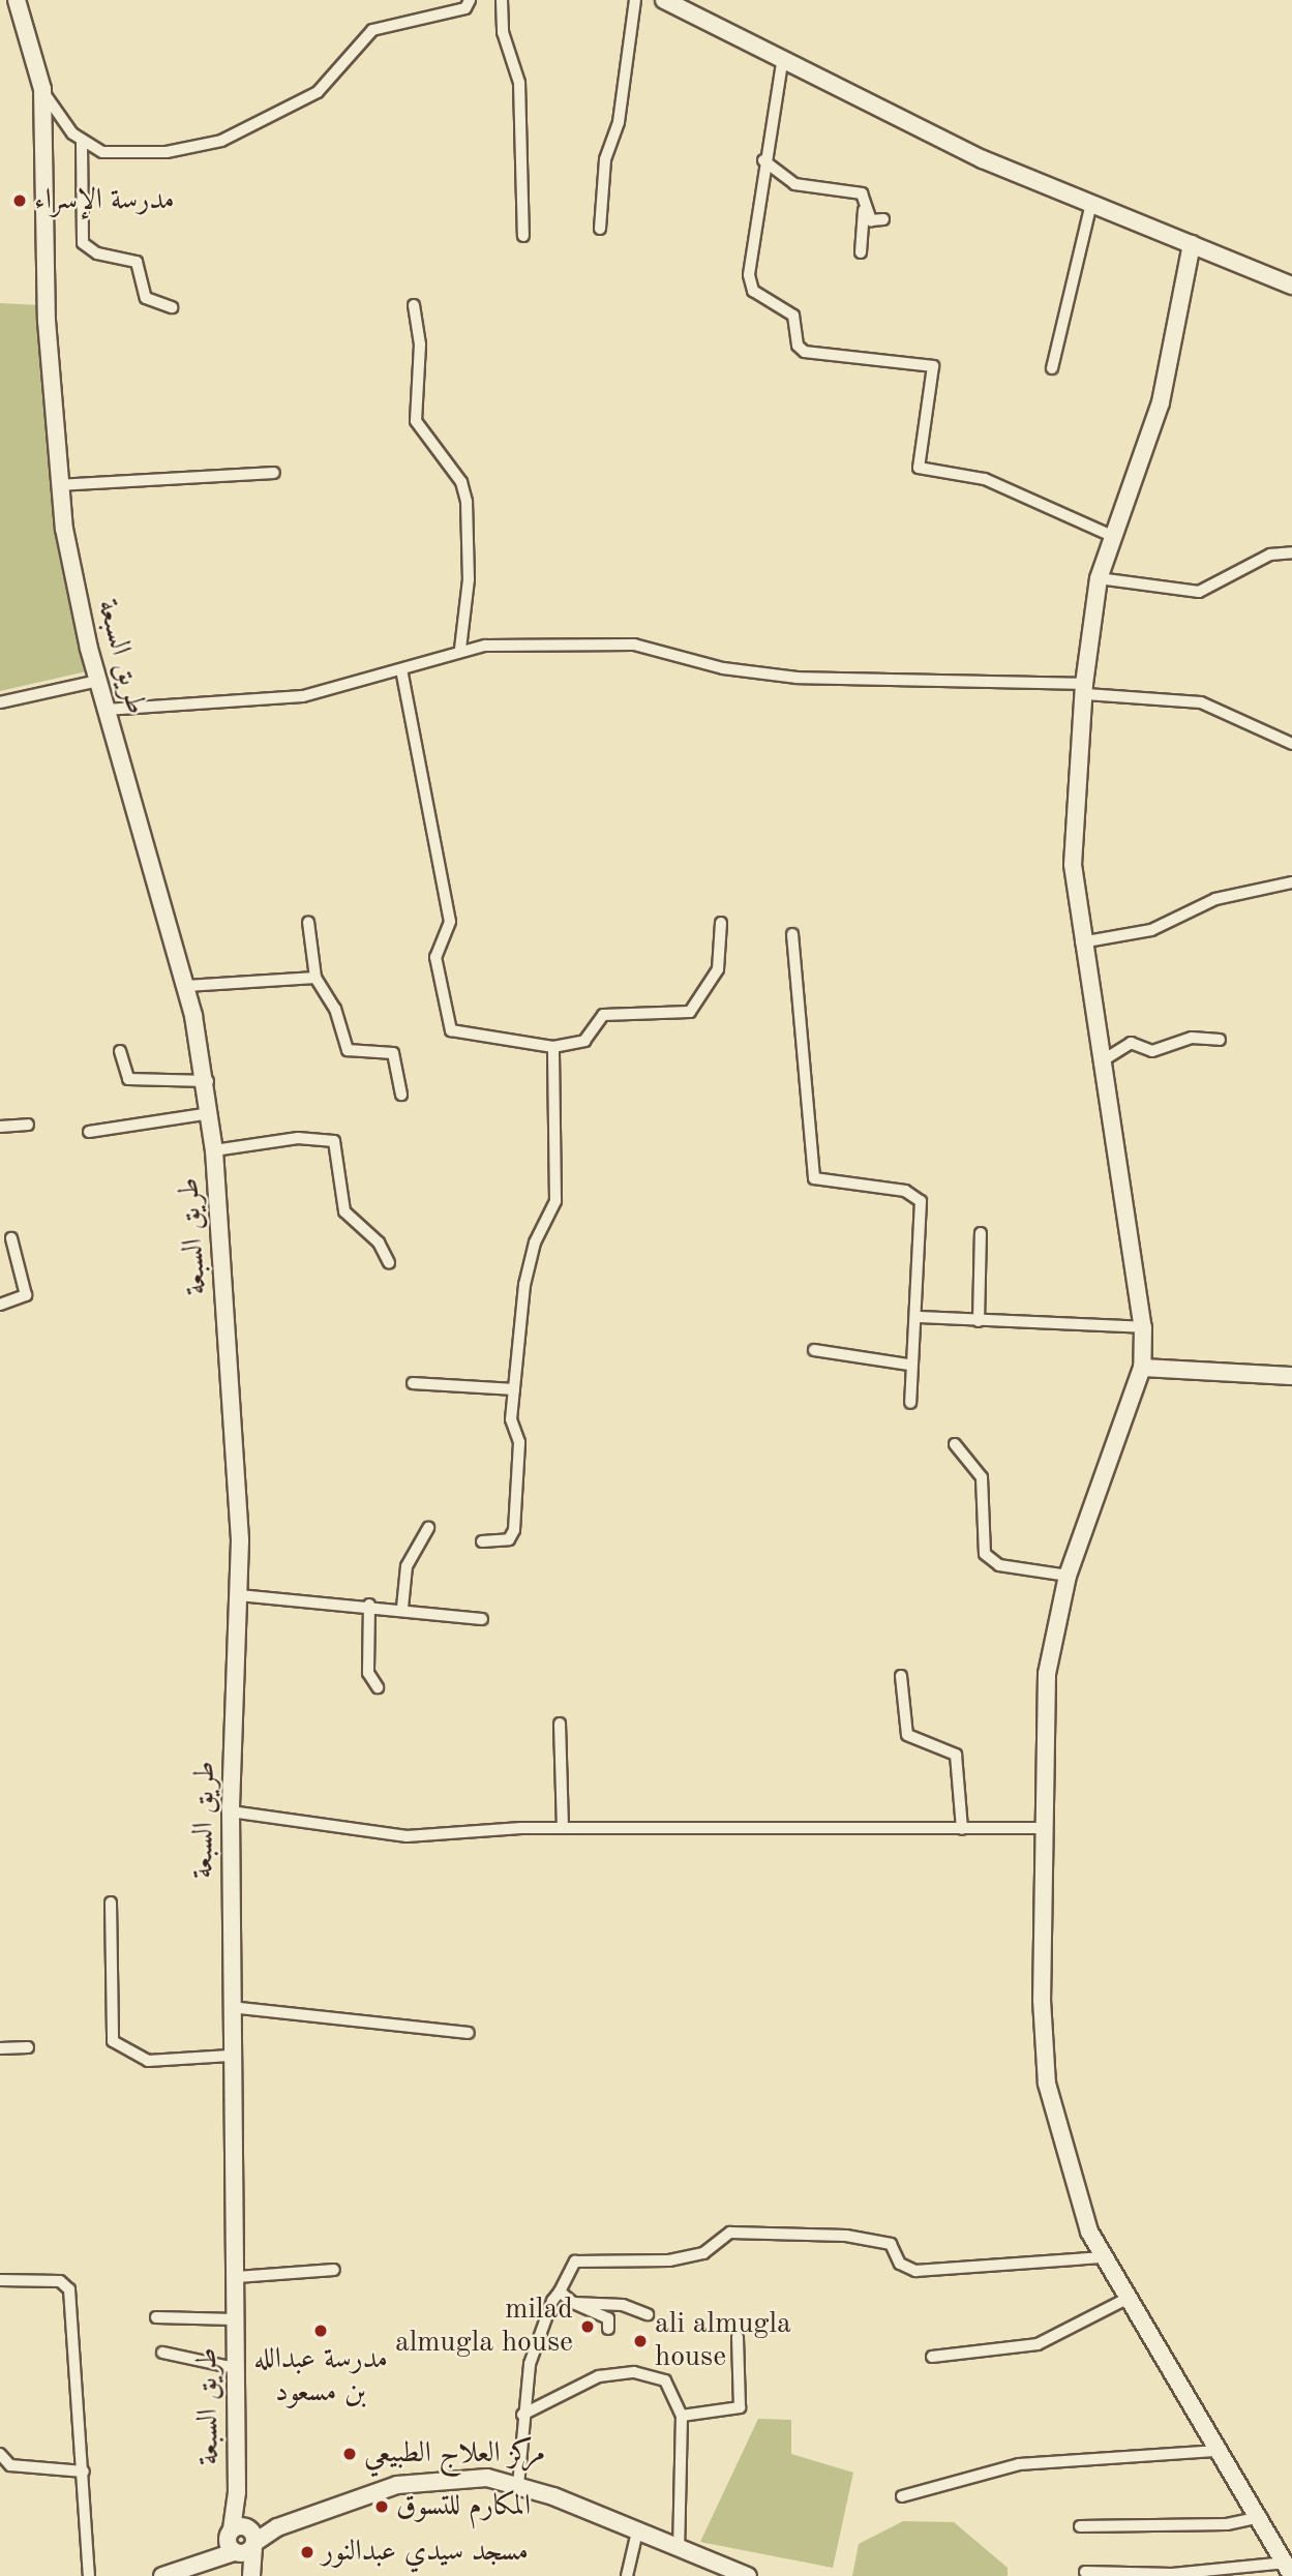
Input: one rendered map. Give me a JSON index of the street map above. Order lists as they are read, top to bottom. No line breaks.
{"streets":{"street":["طريق السبعة"]},"places":["مدرسة الإسراء","milad almugla house","مدرسة عبدالله بن مسعود","ali almugla house","مركز العلاج الطبيعي","المكارم للتسوق","مسجد سيدي عبدالنور"]}
